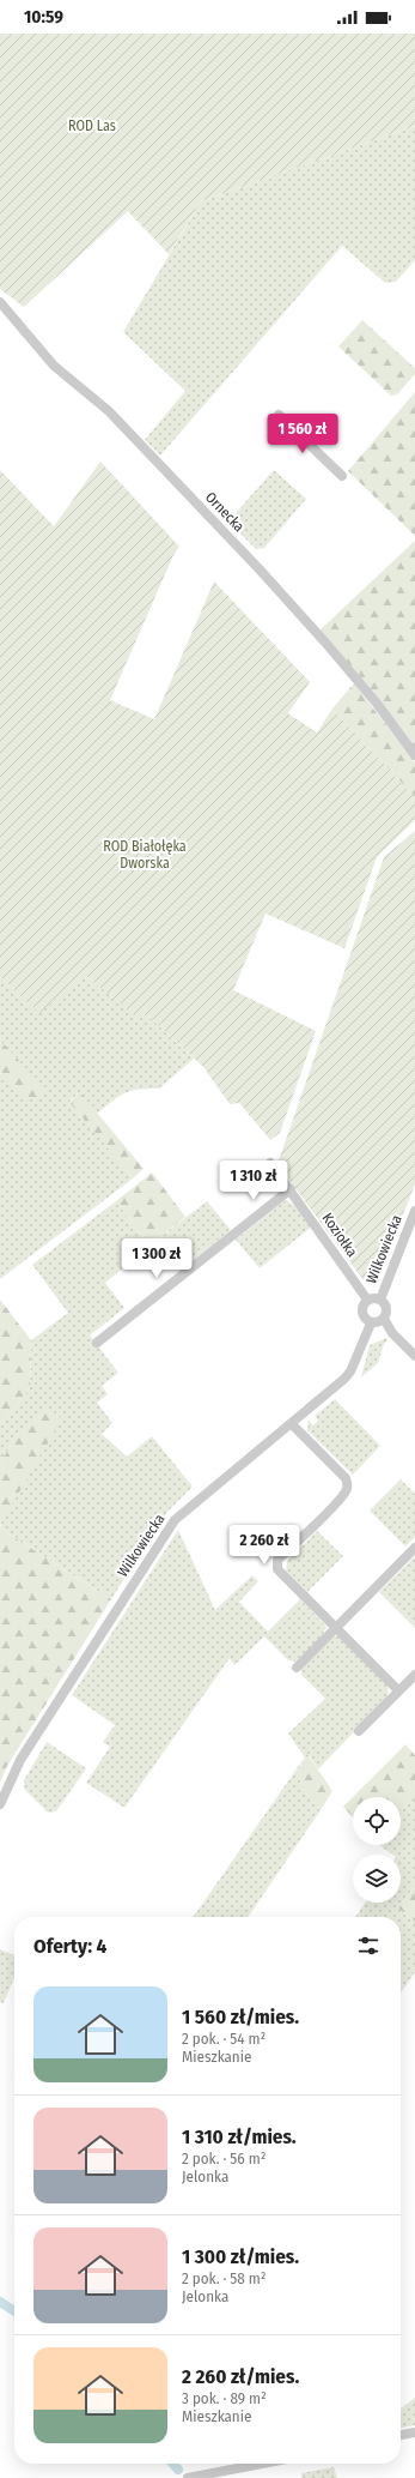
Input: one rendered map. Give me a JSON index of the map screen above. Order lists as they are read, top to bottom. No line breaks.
{"streets":{"street":["Ornecka","Koziołka","Wilkowiecka"]},"crossings":[["Koziołka","Wilkowiecka"]],"parks":["ROD Las","ROD Białołęka Dworska"],"page":{"status":"10:59","price":["1 560 zł","1 310 zł","1 300 zł","2 260 zł"],"heading":"Oferty: 4","list":[{"name":"1 560 zł/mies.","note":"2 pok. · 54 m² · Mieszkanie"},{"name":"1 310 zł/mies.","note":"2 pok. · 56 m² · Jelonka"},{"name":"1 300 zł/mies.","note":"2 pok. · 58 m² · Jelonka"},{"name":"2 260 zł/mies.","note":"3 pok. · 89 m² · Mieszkanie"}]}}
